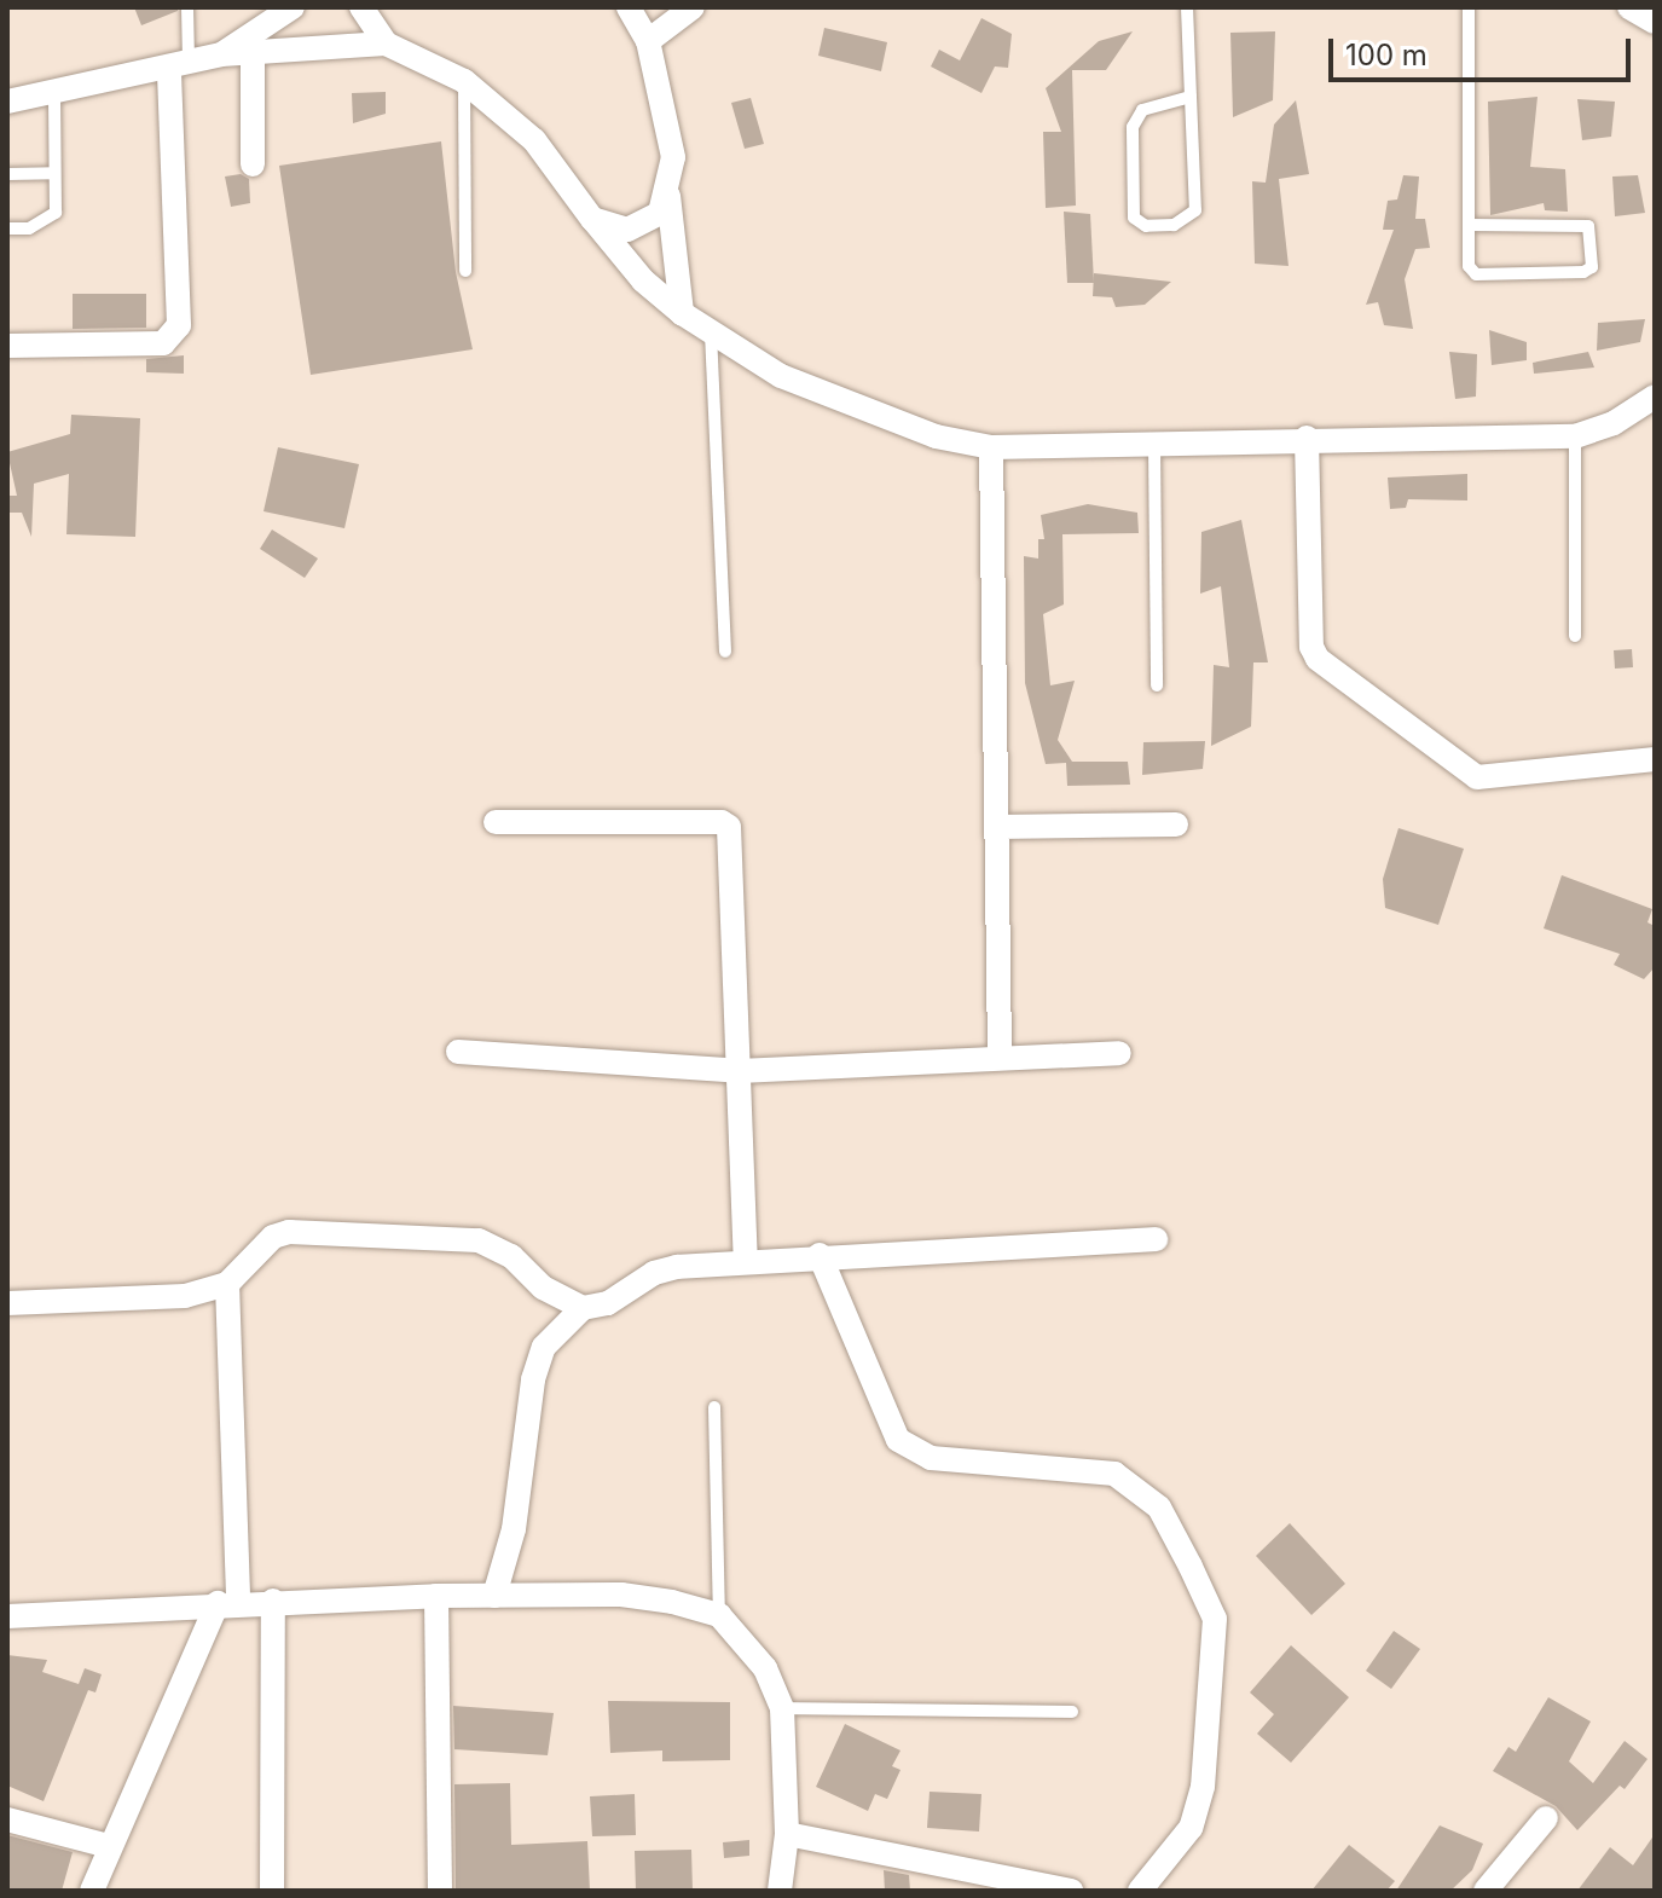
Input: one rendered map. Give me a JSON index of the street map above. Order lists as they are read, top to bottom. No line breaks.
{"scale_bar":"100 m"}
